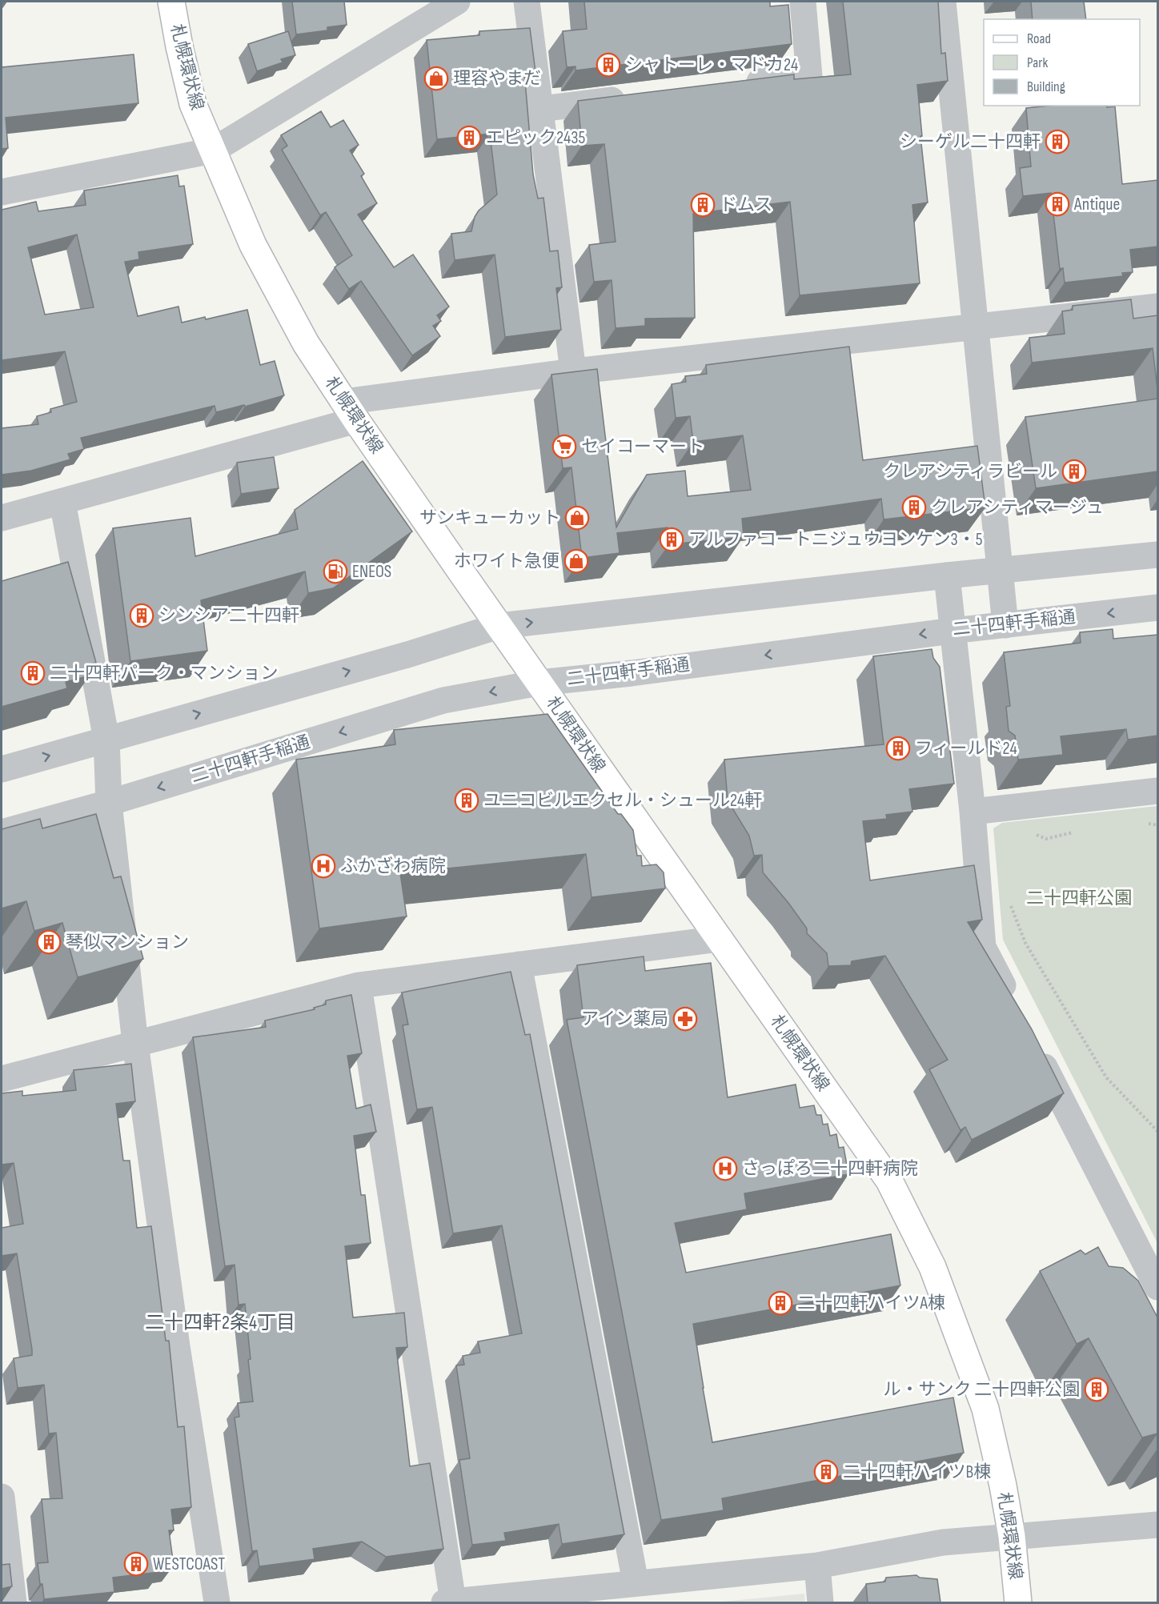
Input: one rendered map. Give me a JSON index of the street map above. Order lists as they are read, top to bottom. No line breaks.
{"streets":{"main road":["札幌環状線"],"street":["二十四軒手稲通"]},"crossings":[["札幌環状線","二十四軒手稲通"]],"districts":["二十四軒2条4丁目"],"parks":["二十四軒公園"],"places":{"building":["シャトーレ・マドカ24","エピック2435","シーゲル二十四軒","Antique","ドムス","クレアシティラビール","クレアシティマージュ","アルファコートニジュウヨンケン3・5","シンシア二十四軒","二十四軒パーク・マンション","フィールド24","ユニコビルエクセル・シュール24軒","琴似マンション","二十四軒ハイツA棟","ル・サンク 二十四軒公園","二十四軒ハイツB棟","WESTCOAST"],"shop":["理容やまだ","サンキューカット","ホワイト急便"],"supermarket":["セイコーマート"],"fuel station":["ENEOS"],"hospital":["ふかざわ病院","さっぽろ二十四軒病院"],"pharmacy":["アイン薬局"]},"legend":["Road","Park","Building"]}
